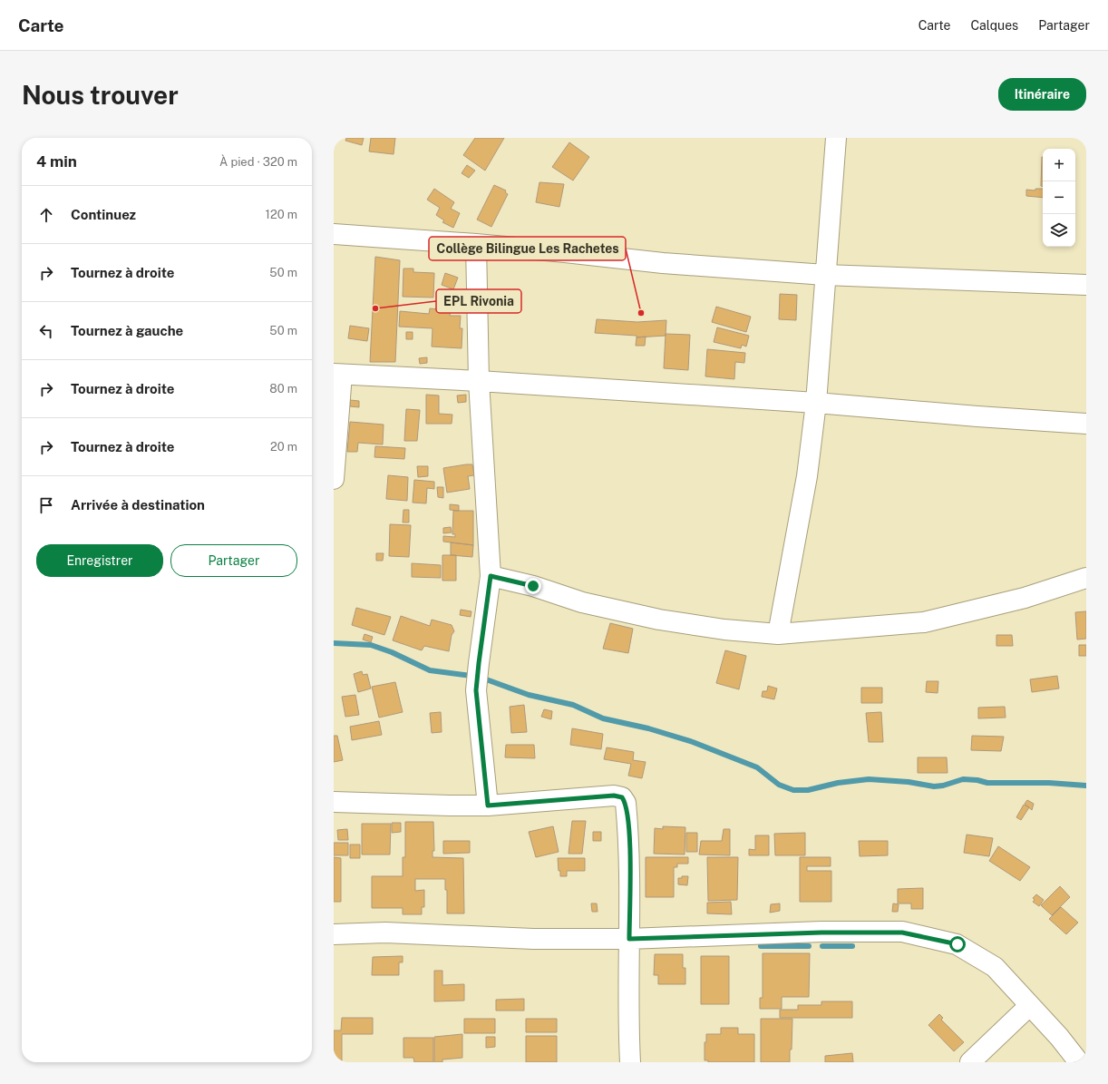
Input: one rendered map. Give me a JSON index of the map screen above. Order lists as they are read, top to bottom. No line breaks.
{"places":["EPL Rivonia","Collège Bilingue Les Rachetes"],"page":{"header":"Carte","nav":["Carte","Calques","Partager"],"buttons":["Itinéraire",["Enregistrer","Partager"]],"title":"Nous trouver","heading":["4 min","À pied · 320 m"],"map_buttons":["+","−"],"list":[["Continuez","120 m"],["Tournez à droite","50 m"],["Tournez à gauche","50 m"],["Tournez à droite","80 m"],["Tournez à droite","20 m"],"Arrivée à destination"]}}
